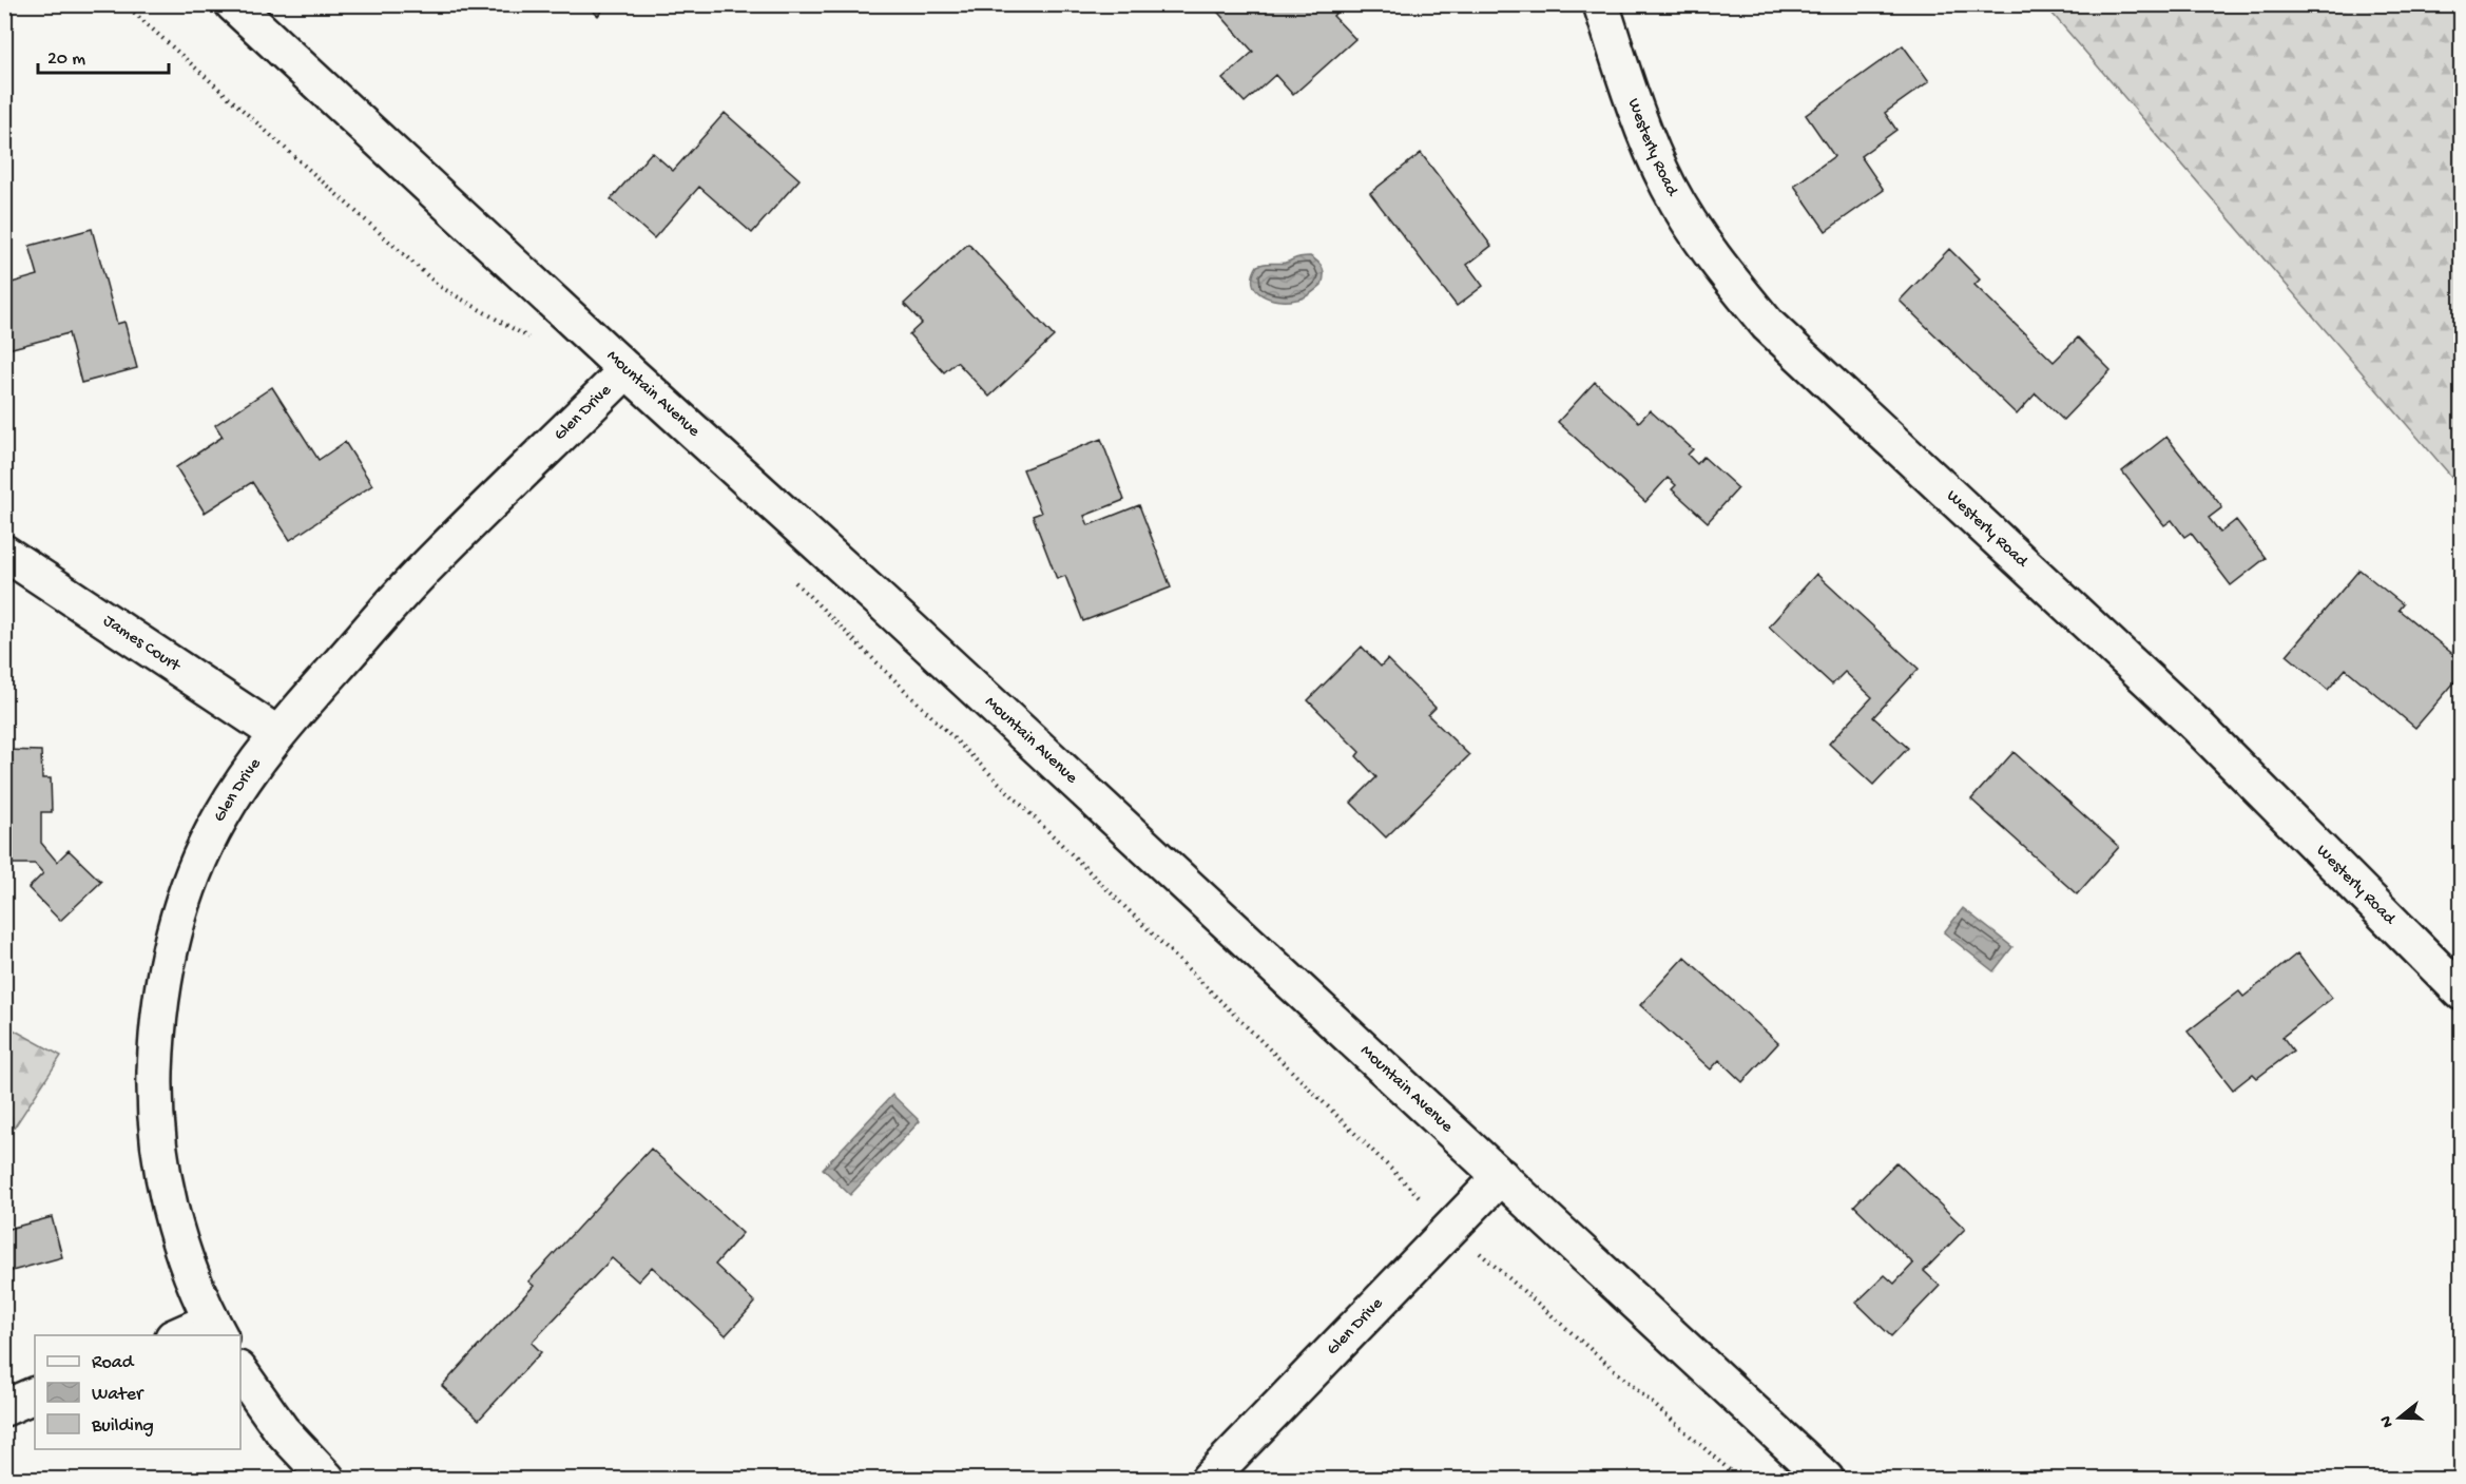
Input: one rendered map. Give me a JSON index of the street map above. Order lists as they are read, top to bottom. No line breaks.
{"streets":{"street":["Westerly Road","Mountain Avenue","Glen Drive","James Court"]},"crossings":[["Mountain Avenue","Glen Drive"],["Glen Drive","James Court"]],"legend":["Road","Water","Building"],"scale_bar":"20 m","north":"left"}
